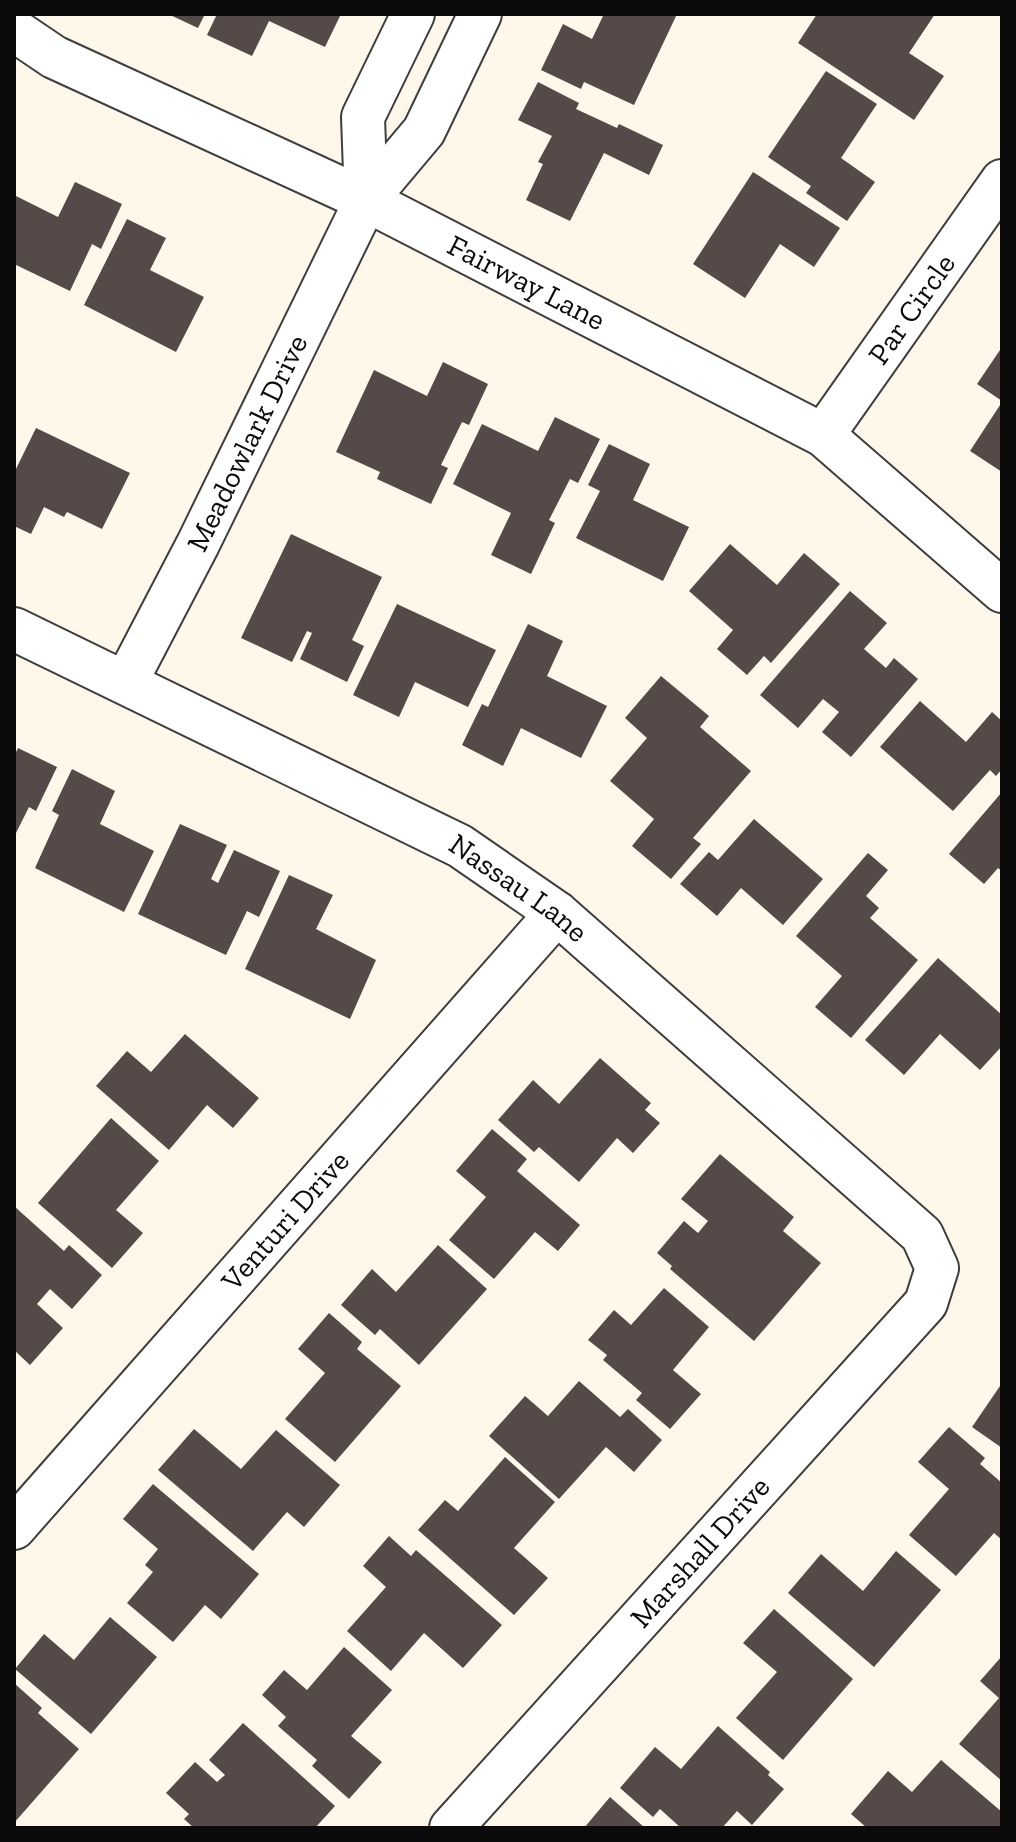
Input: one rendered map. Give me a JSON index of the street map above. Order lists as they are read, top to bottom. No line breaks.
{"streets":{"street":["Fairway Lane","Par Circle","Meadowlark Drive","Nassau Lane","Venturi Drive","Marshall Drive"]},"crossings":[["Fairway Lane","Par Circle"],["Fairway Lane","Meadowlark Drive"],["Meadowlark Drive","Nassau Lane"],["Nassau Lane","Venturi Drive"],["Nassau Lane","Marshall Drive"]]}
